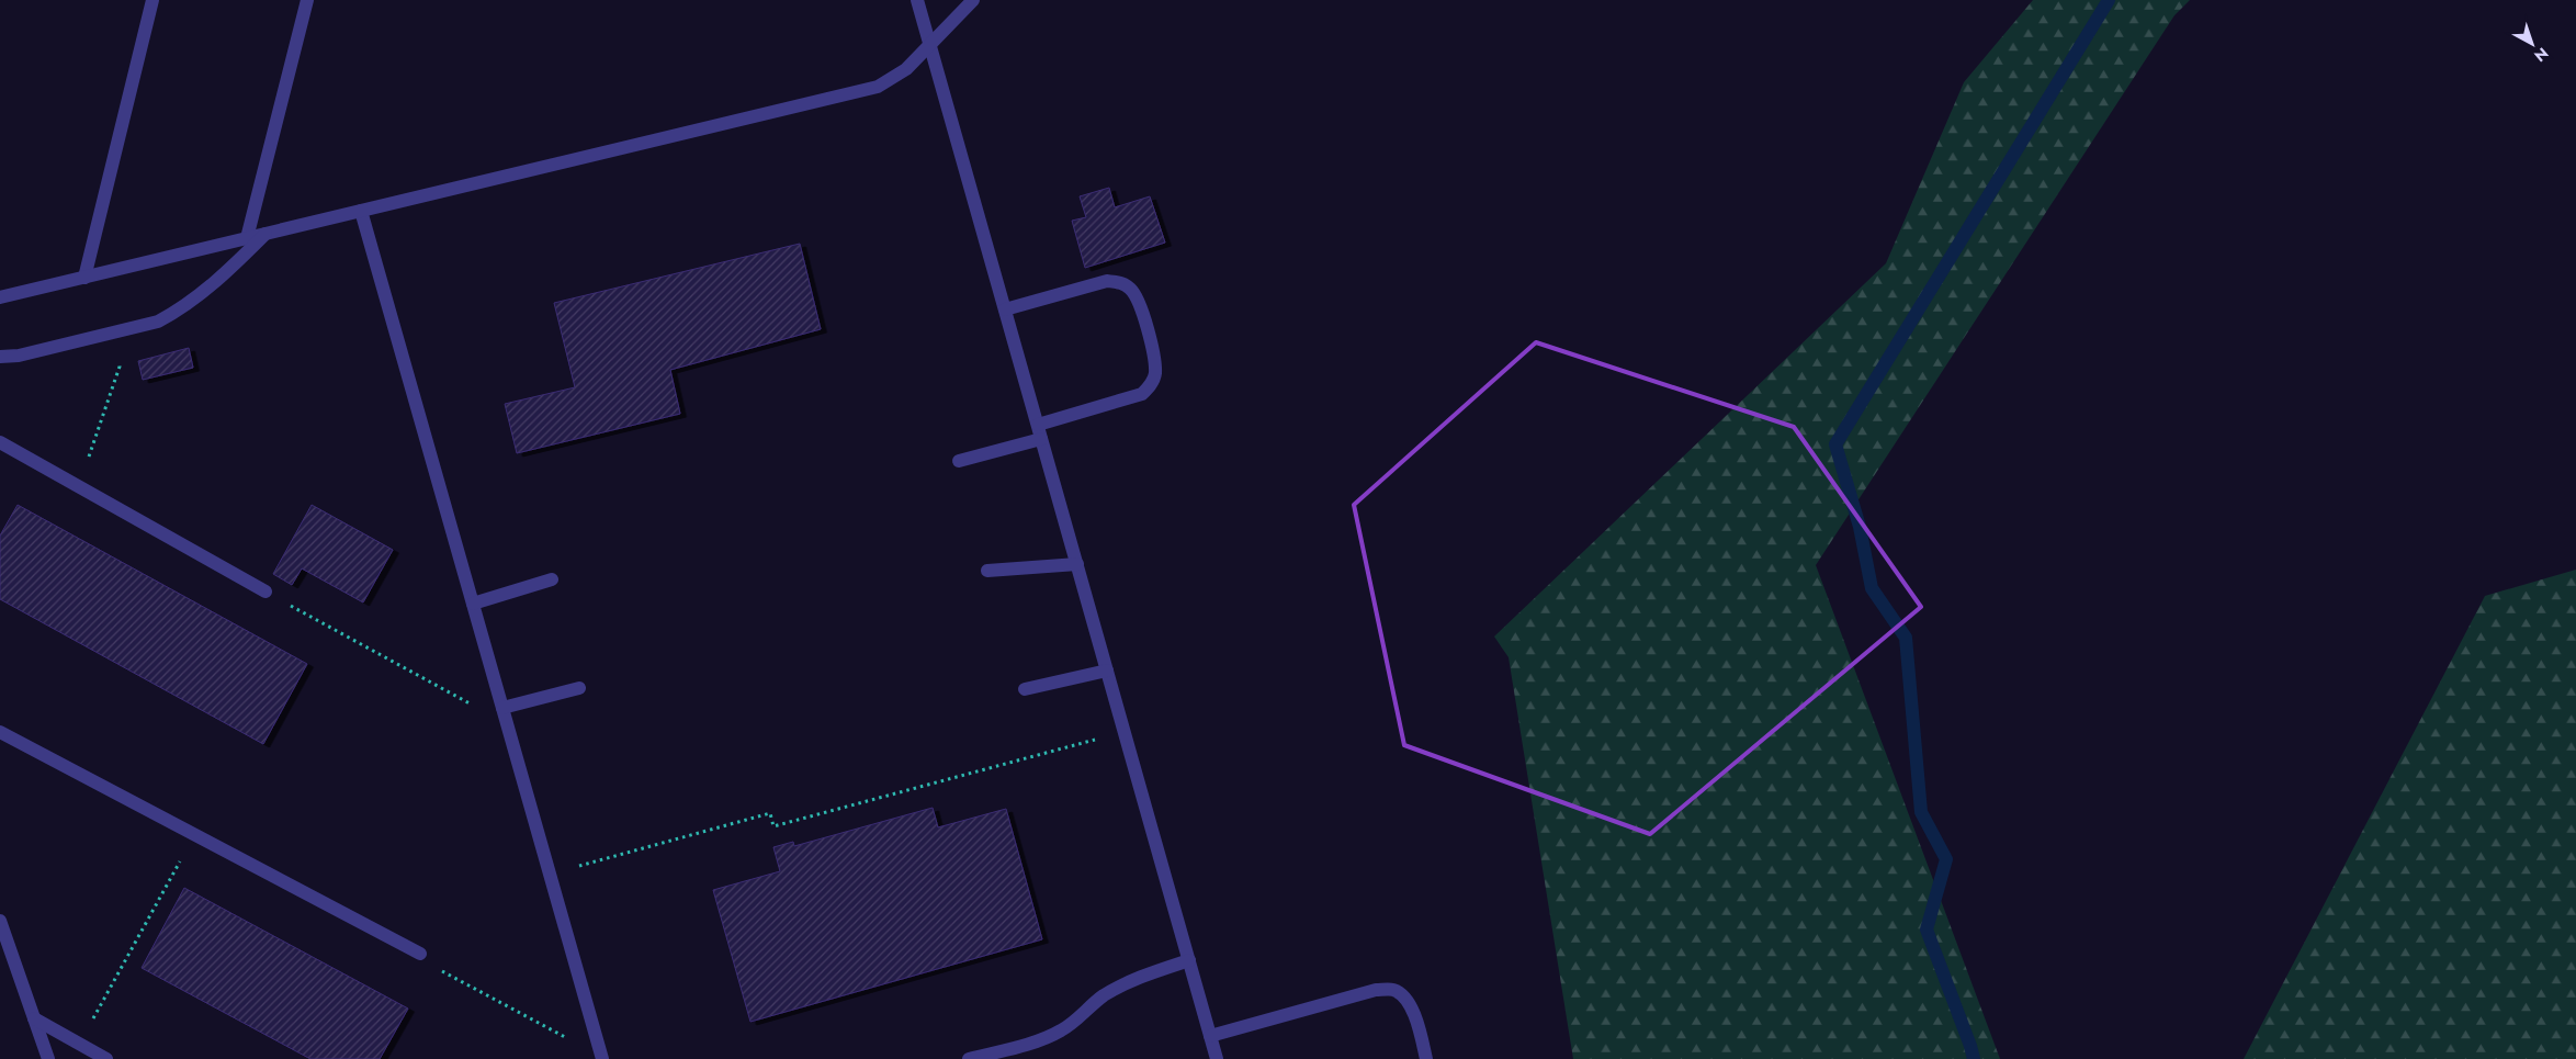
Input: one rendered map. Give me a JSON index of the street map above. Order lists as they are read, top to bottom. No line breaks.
{"north":"bottom right"}
